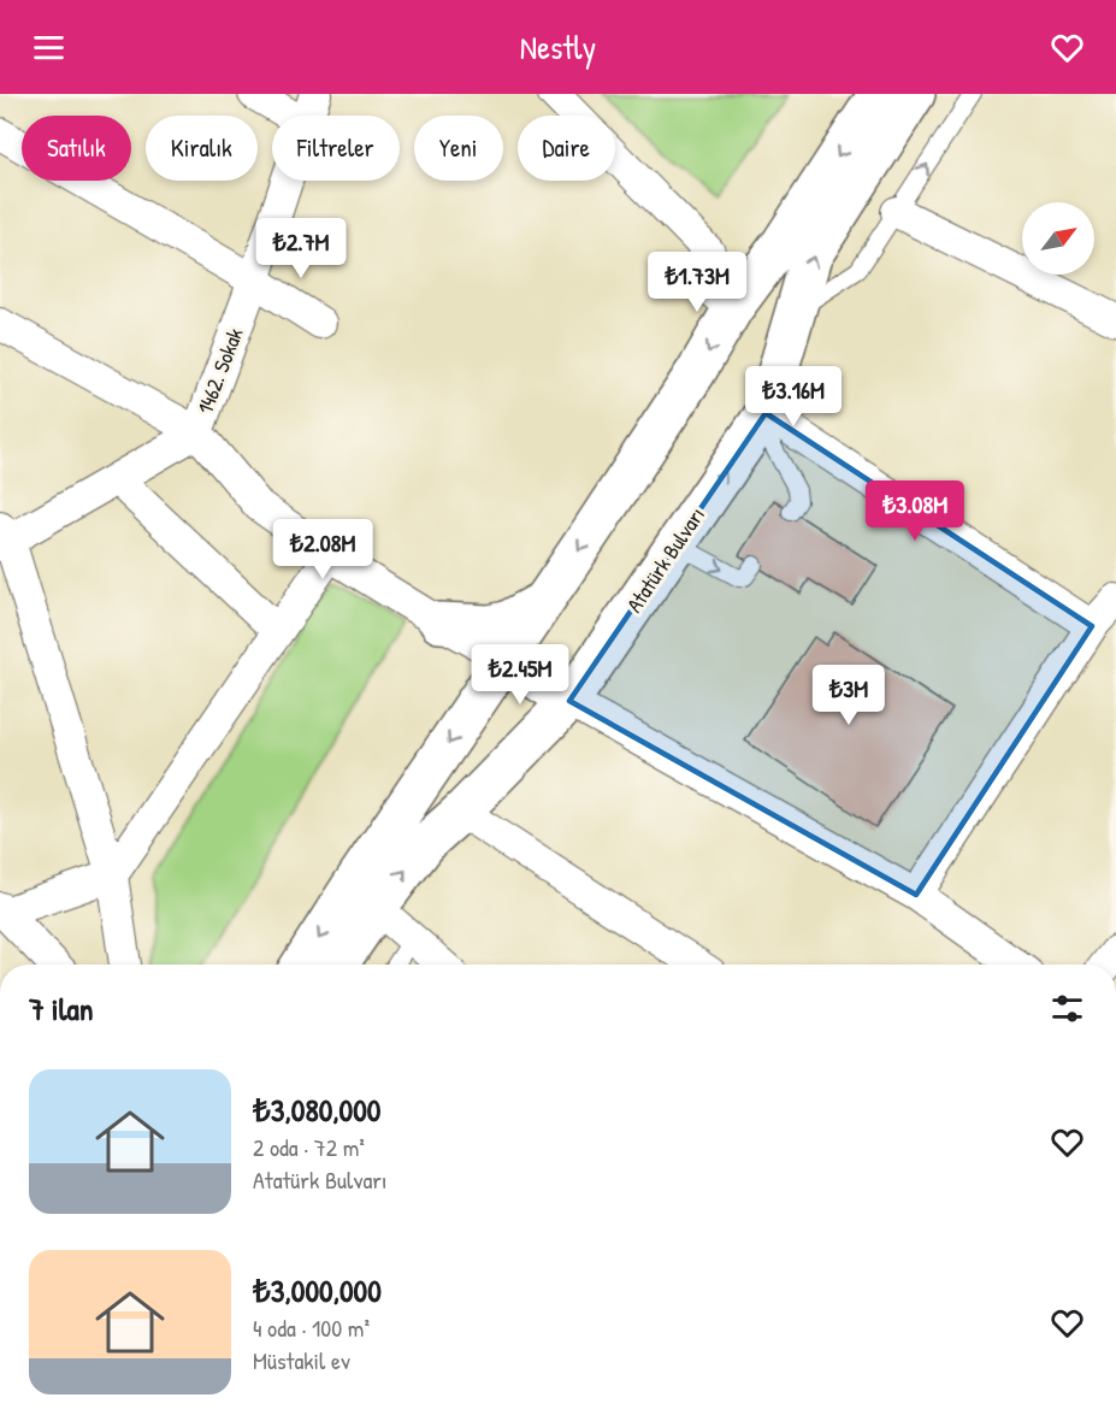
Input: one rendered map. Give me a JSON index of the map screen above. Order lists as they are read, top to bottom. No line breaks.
{"streets":{"main road":["Atatürk Bulvarı"],"street":["1462. Sokak"]},"north":"top right","page":{"header":"Nestly","chip":["Satılık","Kiralık","Filtreler","Yeni","Daire"],"price":["₺2.7M","₺1.73M","₺3.16M","₺3.08M","₺2.08M","₺2.45M","₺3M"],"heading":"7 ilan","list":[{"name":"₺3,080,000","note":"2 oda · 72 m² · Atatürk Bulvarı"},{"name":"₺3,000,000","note":"4 oda · 100 m² · Müstakil ev"}]}}
